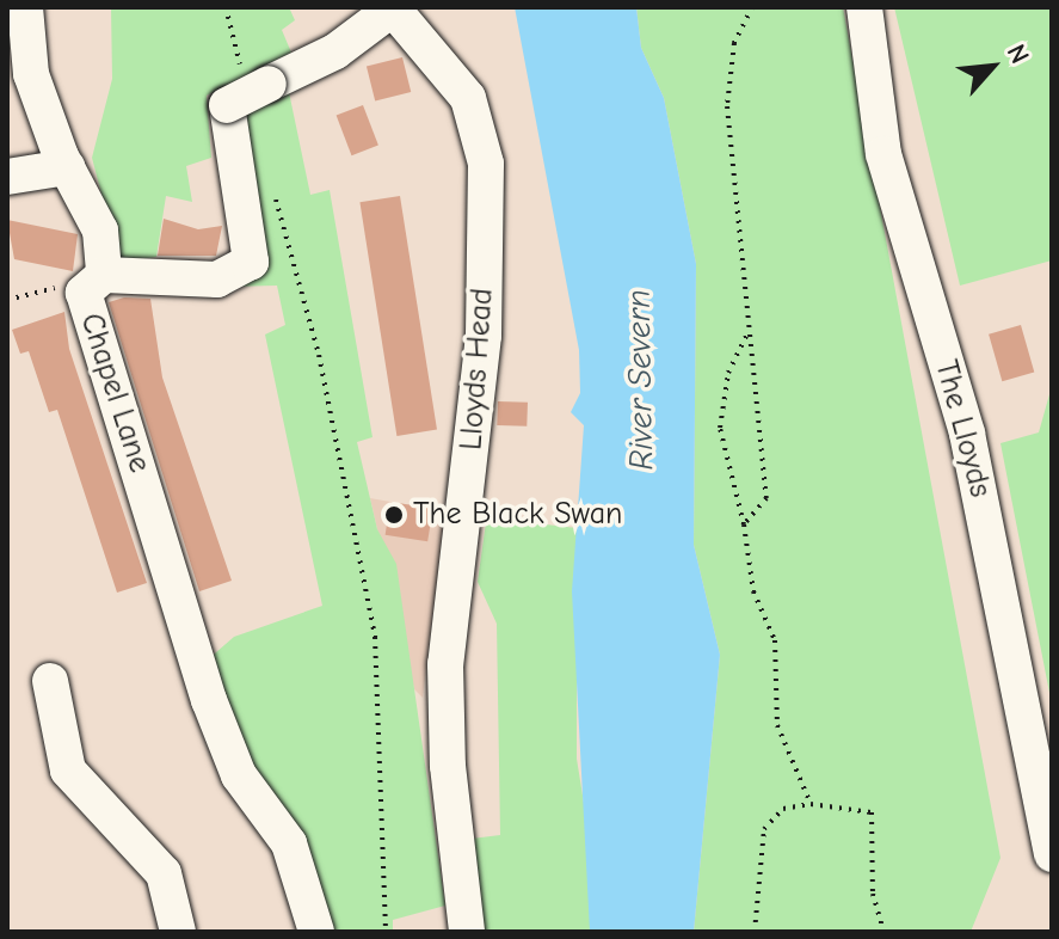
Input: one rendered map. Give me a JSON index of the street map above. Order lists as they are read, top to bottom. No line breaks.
{"streets":{"street":["Lloyds Head","Chapel Lane","The Lloyds"]},"water":["River Severn"],"places":["The Black Swan"],"north":"top right"}
